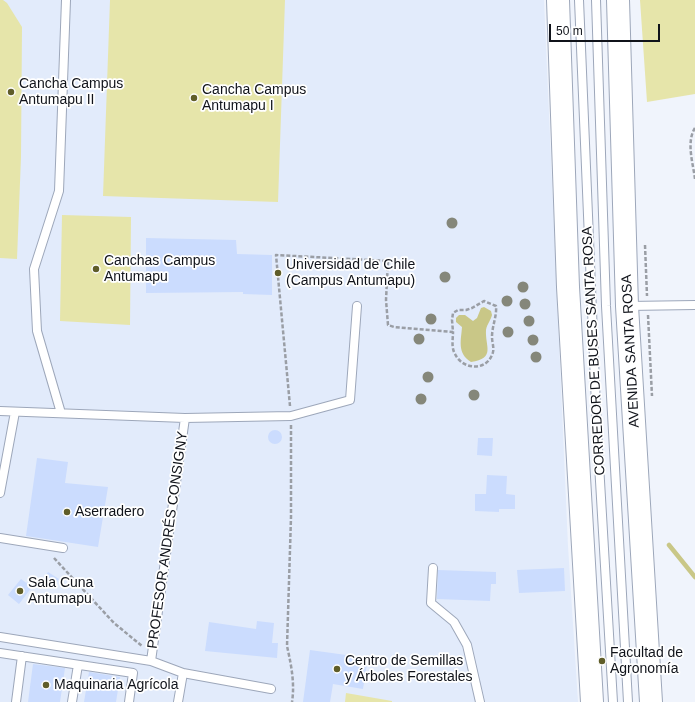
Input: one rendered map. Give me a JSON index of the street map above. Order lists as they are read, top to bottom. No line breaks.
{"streets":{"main road":["AVENIDA SANTA ROSA"],"lane":["CORREDOR DE BUSES SANTA ROSA","PROFESOR ANDRÉS CONSIGNY"]},"places":["Cancha Campus Antumapu II","Cancha Campus Antumapu I","Canchas Campus Antumapu","Universidad de Chile (Campus Antumapu)","Aserradero","Sala Cuna Antumapu","Facultad de Agronomía","Centro de Semillas y Árboles Forestales","Maquinaria Agrícola"],"scale_bar":"50 m"}
